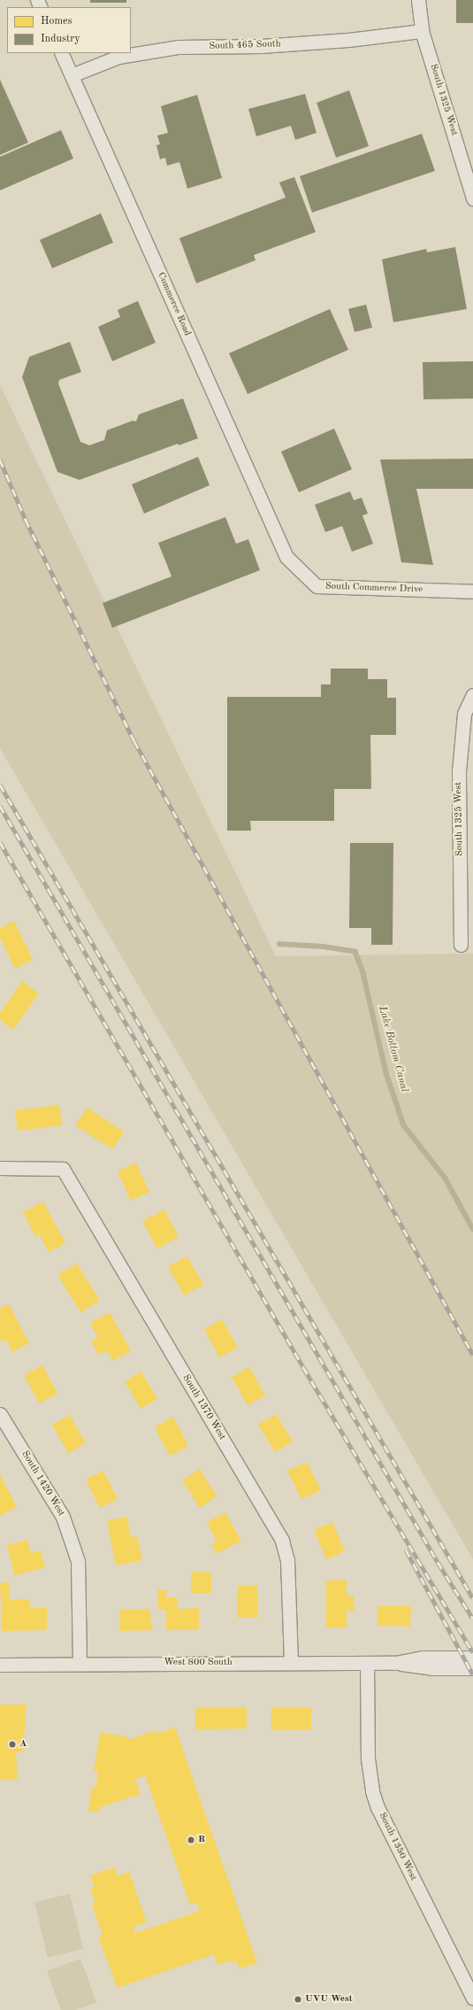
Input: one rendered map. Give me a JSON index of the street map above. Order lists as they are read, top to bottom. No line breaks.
{"streets":{"street":["South 465 South","South 1325 West","Commerce Road","South Commerce Drive","South 1370 West","South 1420 West","West 800 South","South 1350 West"]},"crossings":[["South 465 South","South 1325 West"],["South 465 South","Commerce Road"],["Commerce Road","South Commerce Drive"],["South 1370 West","West 800 South"],["South 1420 West","West 800 South"],["West 800 South","South 1350 West"]],"water":["Lake Bottom Canal"],"places":["A","B","UVU West"],"legend":["Homes","Industry"]}
